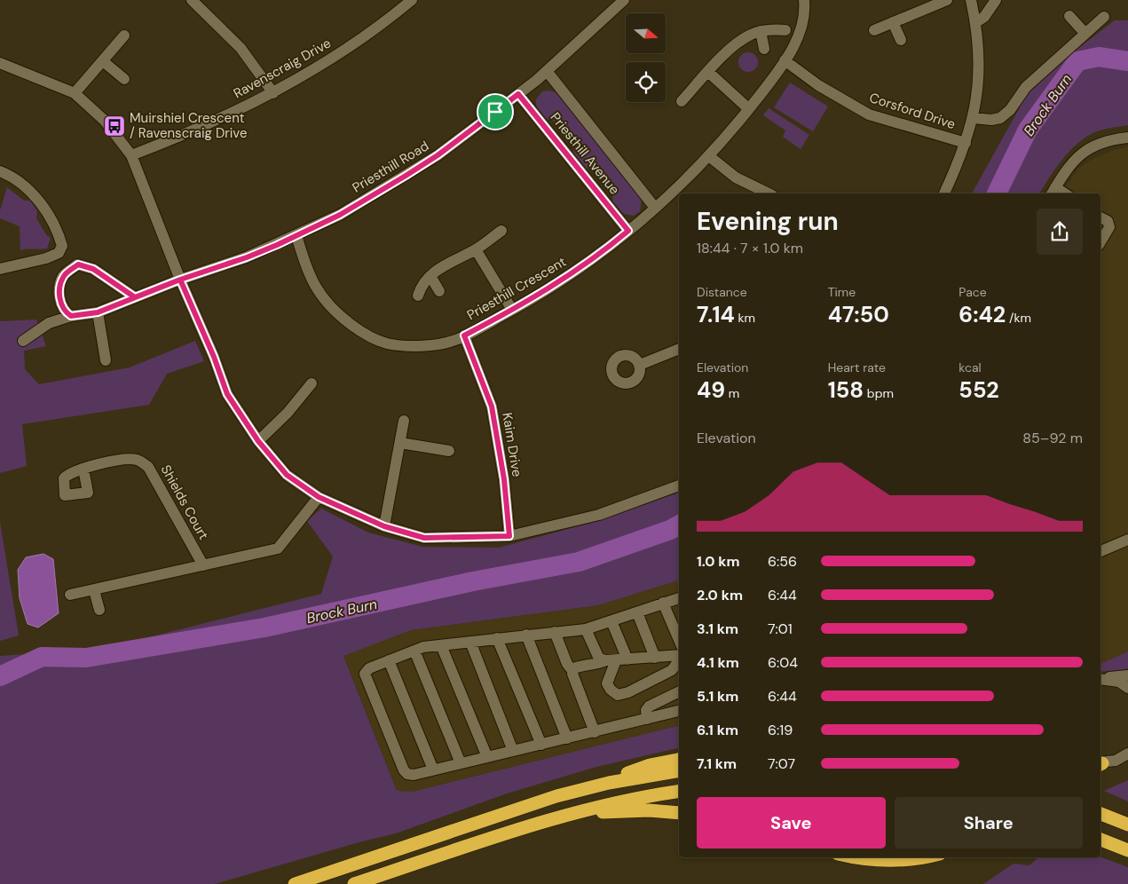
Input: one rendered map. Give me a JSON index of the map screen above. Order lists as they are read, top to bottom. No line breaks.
{"streets":{"street":["Ravenscraig Drive","Corsford Drive","Priesthill Avenue","Priesthill Road","Priesthill Crescent","Kaim Drive","Shields Court"]},"crossings":[["Corsford Drive","Priesthill Crescent"],["Priesthill Avenue","Priesthill Road"],["Priesthill Avenue","Priesthill Crescent"],["Priesthill Road","Priesthill Crescent"],["Priesthill Crescent","Kaim Drive"]],"water":["Brock Burn"],"places":{"bus stop":["Muirshiel Crescent / Ravenscraig Drive"]},"north":"right","page":{"heading":["Evening run","18:44 · 7 × 1.0 km"],"stats":[["Distance","7.14 km"],["Time","47:50"],["Pace","6:42 /km"],["Elevation","49 m"],["Heart rate","158 bpm"],["kcal","552"]],"chart":["Elevation","85–92 m"],"list":[{"name":"1.0 km","note":"6:56"},{"name":"2.0 km","note":"6:44"},{"name":"3.1 km","note":"7:01"},{"name":"4.1 km","note":"6:04"},{"name":"5.1 km","note":"6:44"},{"name":"6.1 km","note":"6:19"},{"name":"7.1 km","note":"7:07"}],"buttons":["Save","Share"]}}
